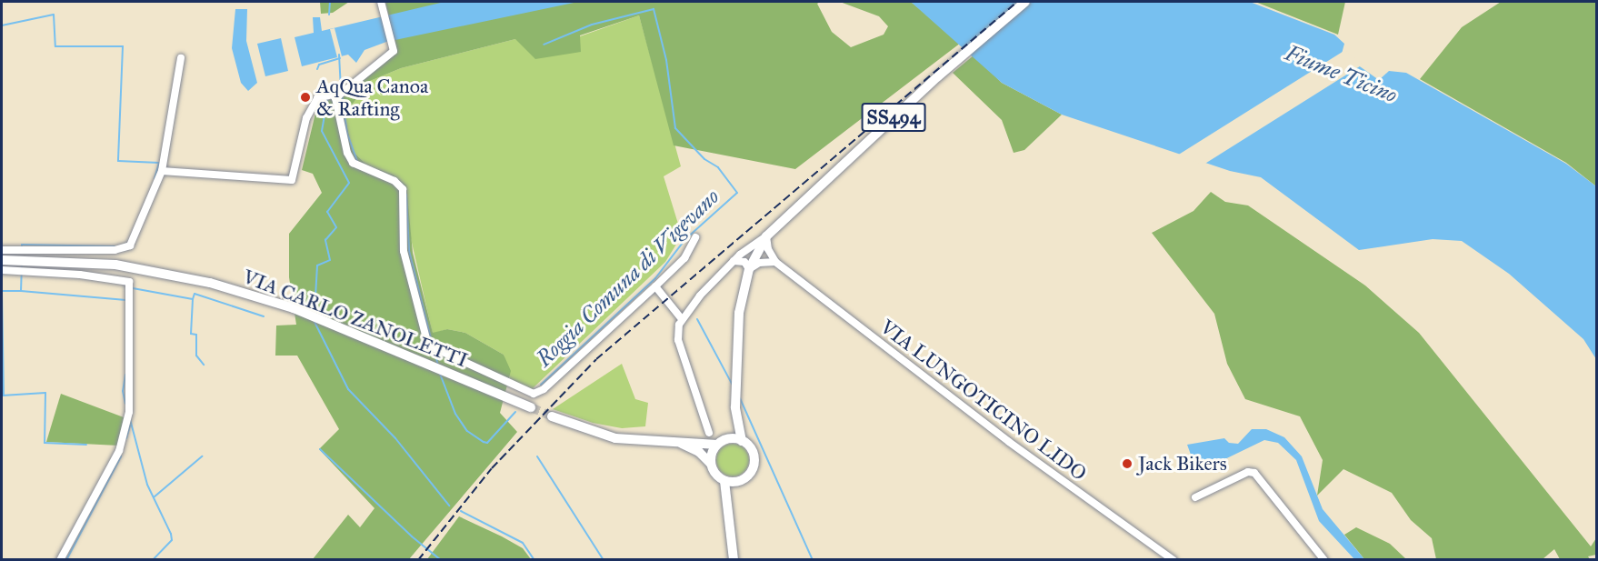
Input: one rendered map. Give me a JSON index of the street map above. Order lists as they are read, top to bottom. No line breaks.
{"streets":{"main road":["SS494","VIA CARLO ZANOLETTI"],"street":["VIA LUNGOTICINO LIDO"]},"water":["Fiume Ticino","Roggia Comuna di Vigevano"],"places":["AqQua Canoa & Rafting","Jack Bikers"]}
